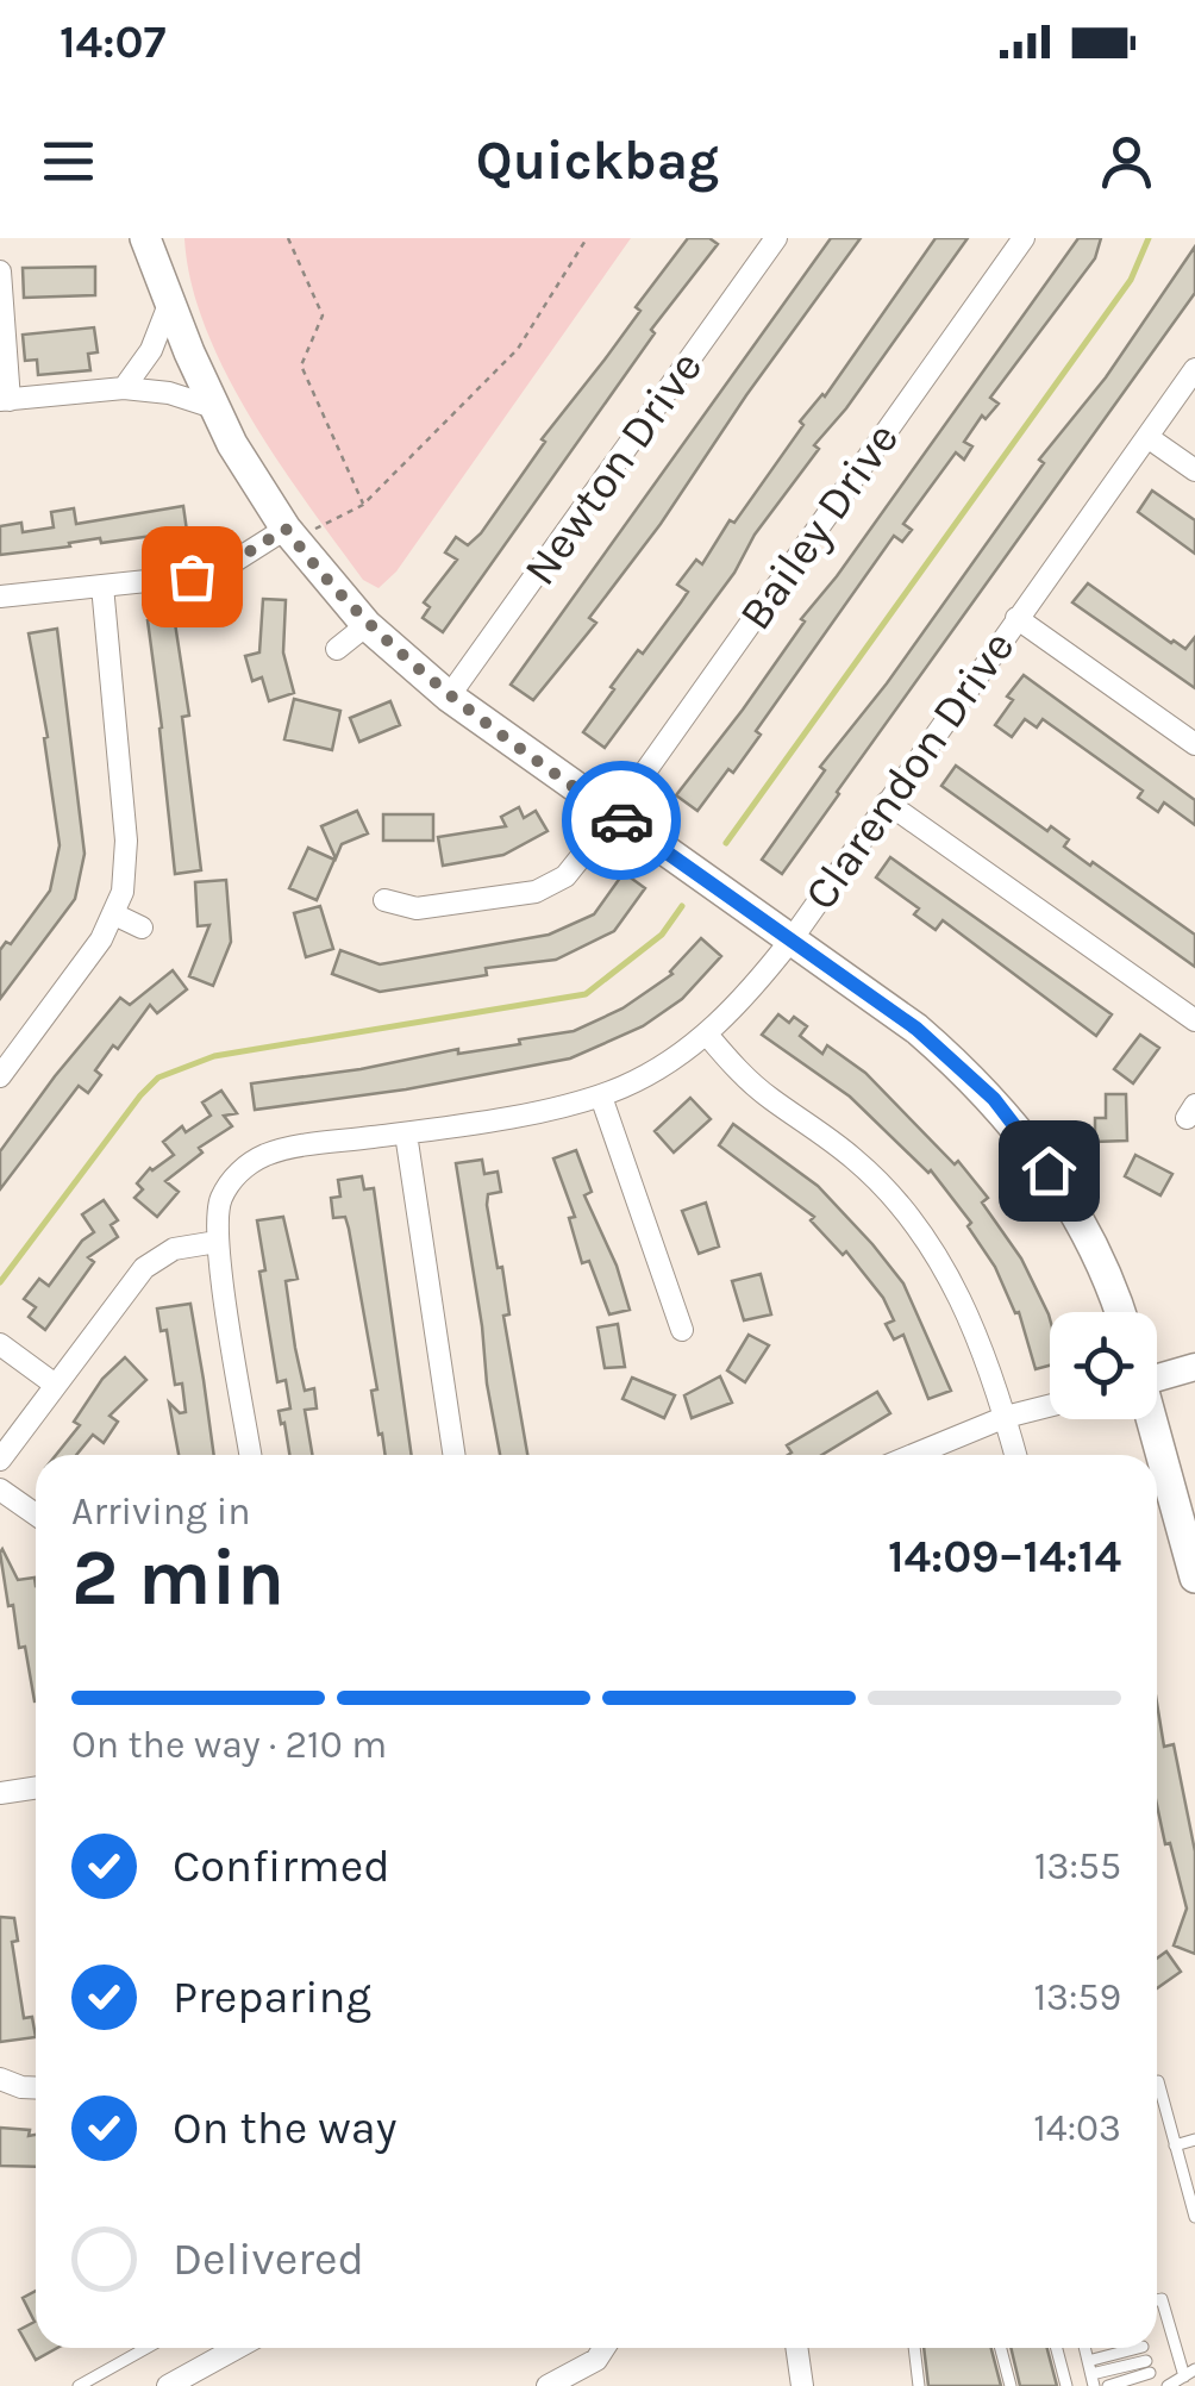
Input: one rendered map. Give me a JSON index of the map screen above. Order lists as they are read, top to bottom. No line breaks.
{"streets":{"street":["Newton Drive","Bailey Drive","Clarendon Drive"]},"page":{"status":"14:07","header":"Quickbag","heading":["2 min","Arriving in","14:09–14:14"],"bar":"On the way · 210 m","list":[["Confirmed","13:55"],["Preparing","13:59"],["On the way","14:03"],"Delivered"]}}
